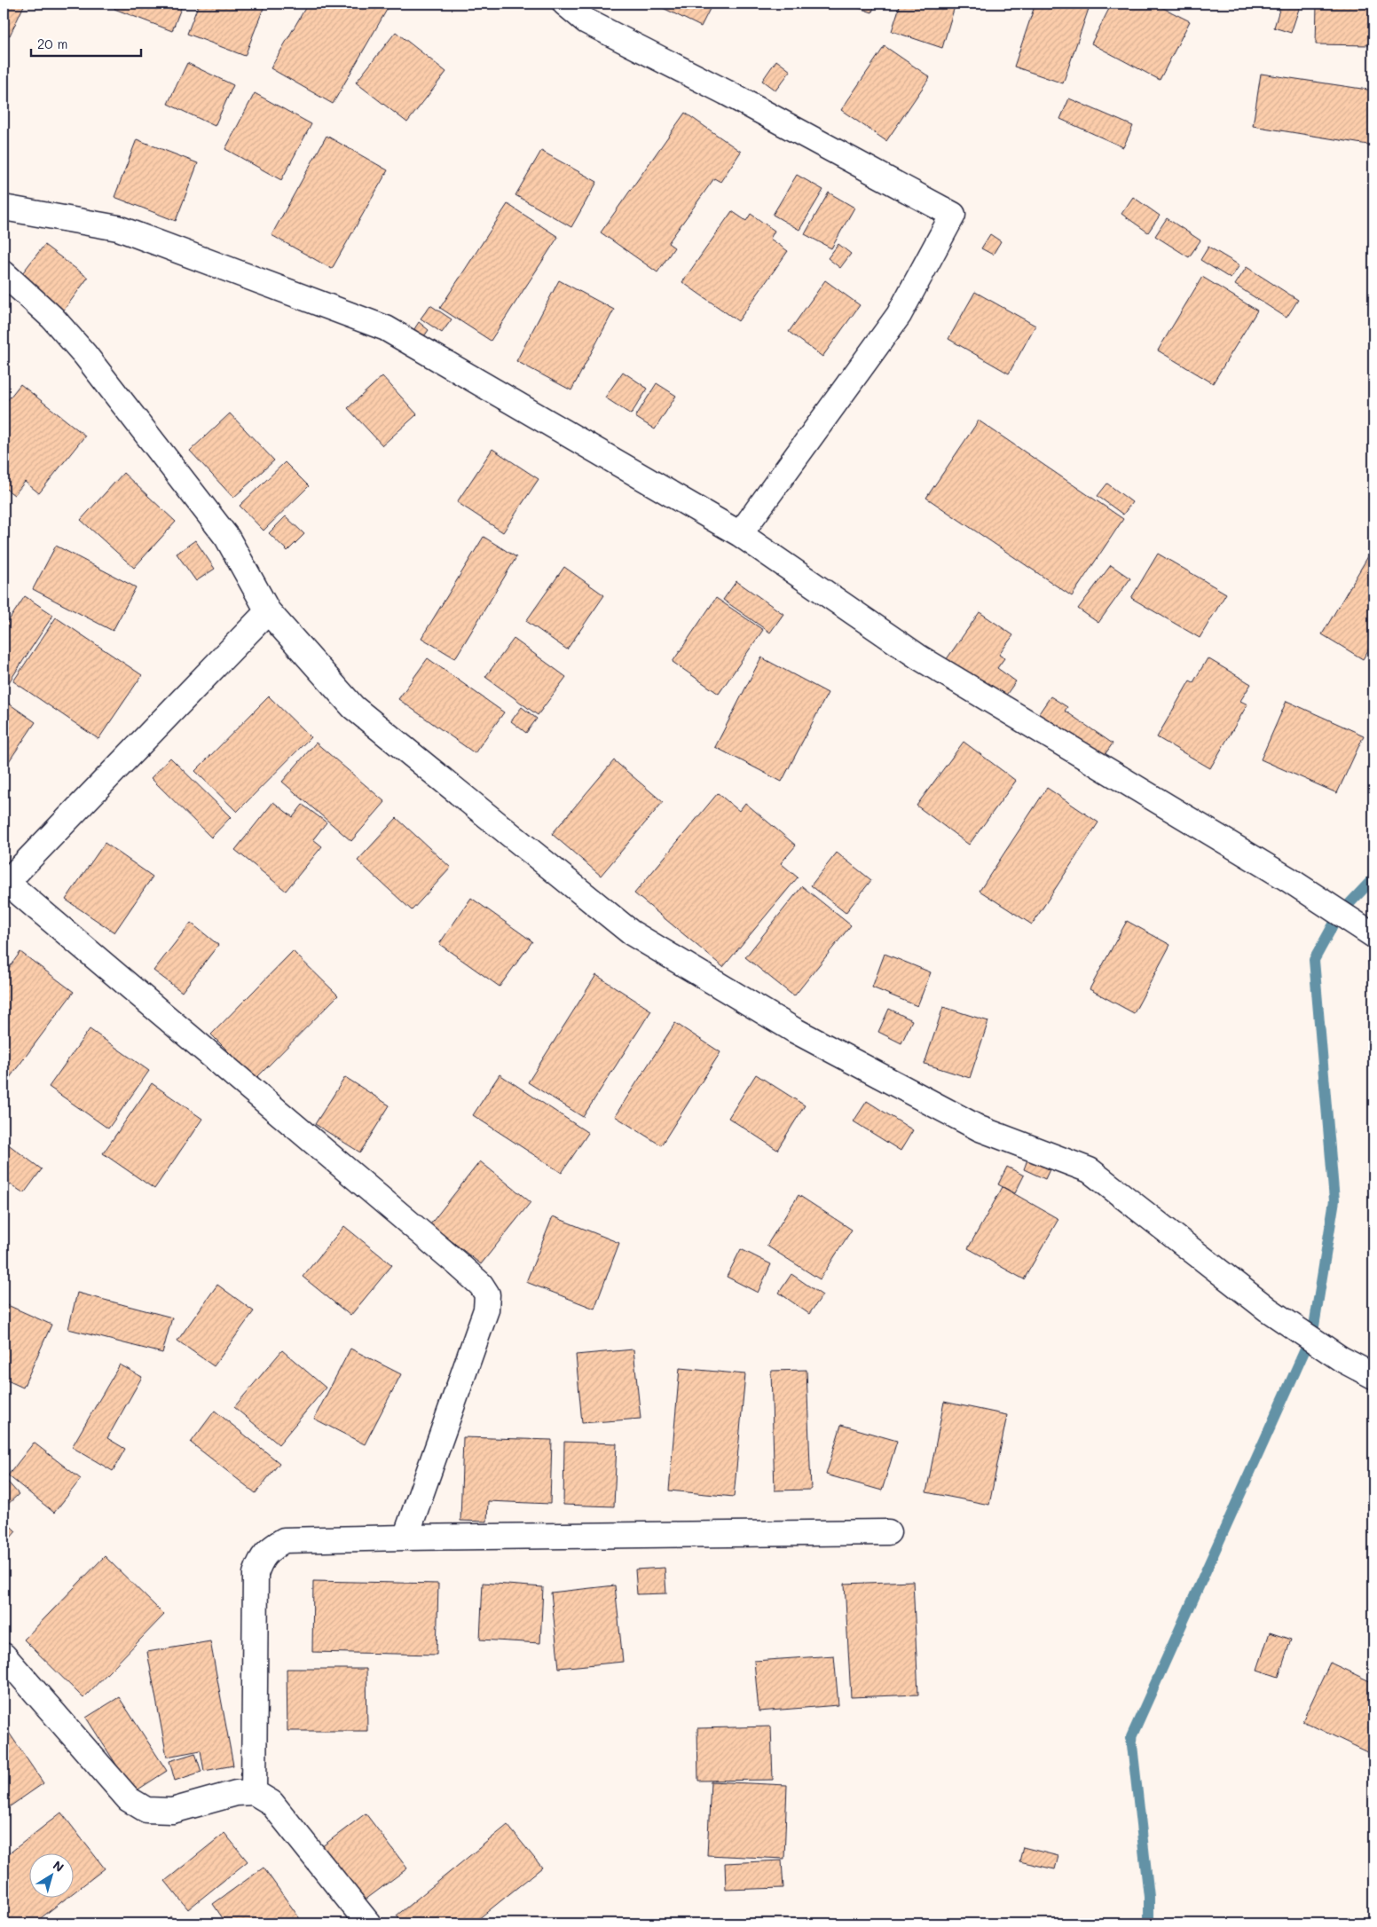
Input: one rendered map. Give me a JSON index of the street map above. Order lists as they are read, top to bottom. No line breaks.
{"scale_bar":"20 m","north":"top right"}
